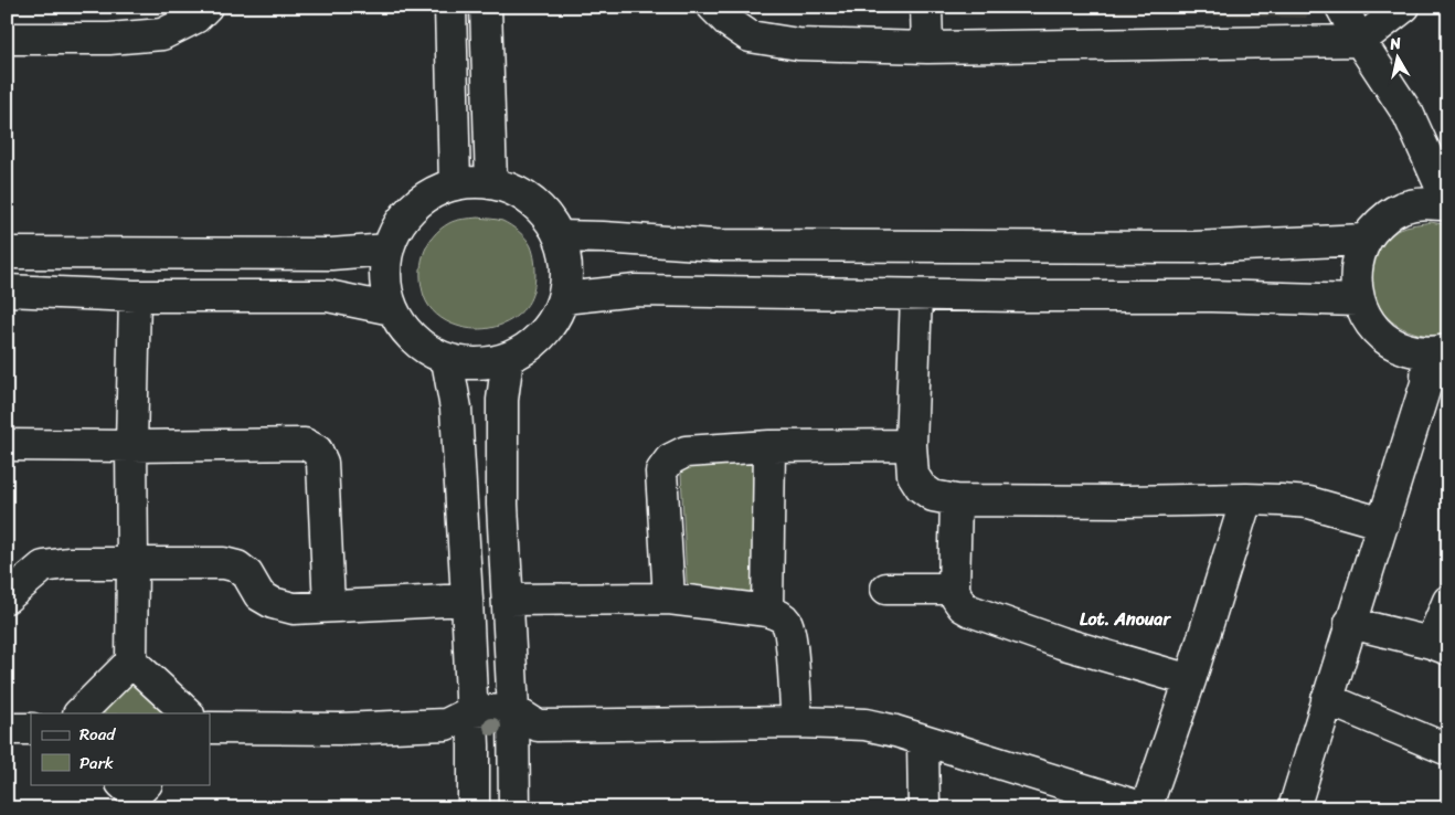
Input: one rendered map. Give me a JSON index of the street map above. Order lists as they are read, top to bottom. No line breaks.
{"districts":["Lot. Anouar"],"legend":["Road","Park"],"north":"top"}
